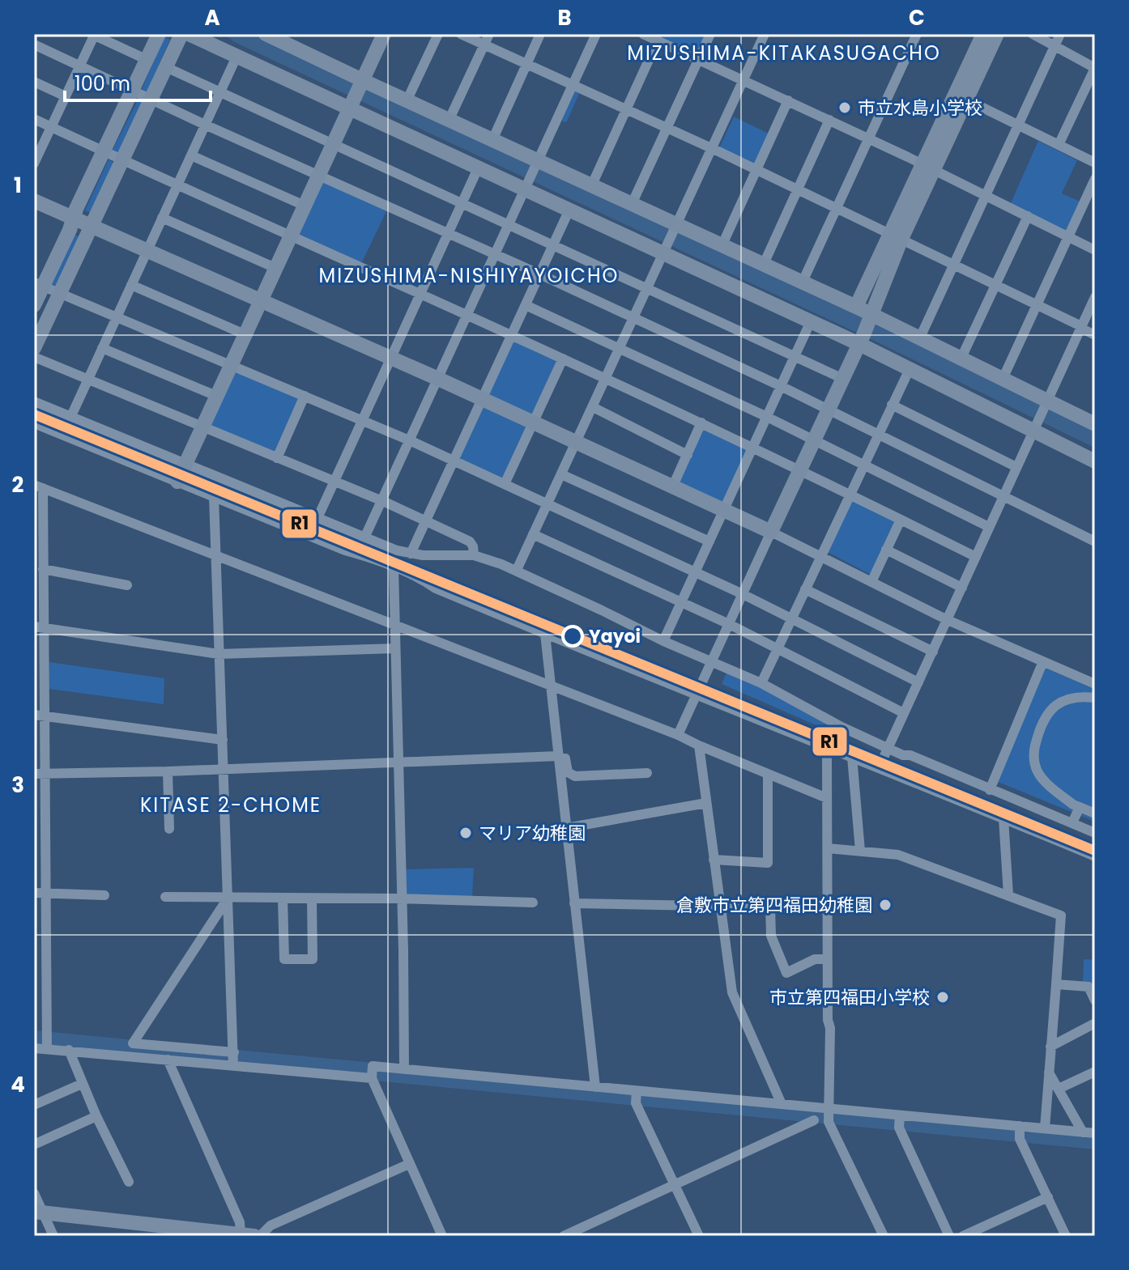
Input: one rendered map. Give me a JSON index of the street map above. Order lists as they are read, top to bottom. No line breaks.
{"districts":["MIZUSHIMA-KITAKASUGACHO","MIZUSHIMA-NISHIYAYOICHO","KITASE 2-CHOME"],"places":["市立水島小学校","Yayoi","マリア幼稚園","倉敷市立第四福田幼稚園","市立第四福田小学校"],"lines":["transit line R1"],"scale_bar":"100 m","grid":{"columns":["A","B","C"],"rows":["1","2","3","4"]}}
